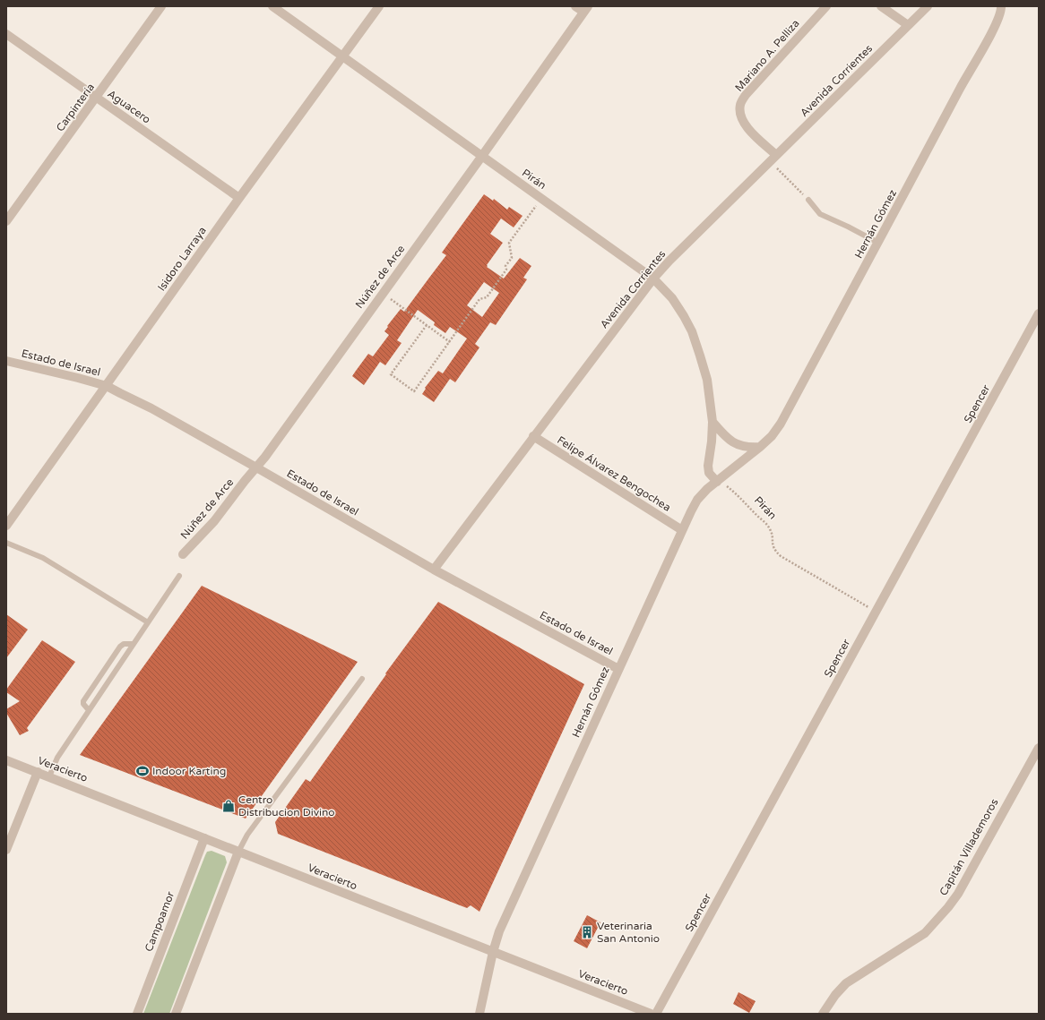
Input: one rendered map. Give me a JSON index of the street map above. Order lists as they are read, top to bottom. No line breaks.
{"streets":{"street":["Mariano A. Pelliza","Avenida Corrientes","Aguacero","Carpintería","Pirán","Hernán Gómez","Isidoro Larraya","Núñez de Arce","Estado de Israel","Spencer","Felipe Álvarez Bengochea","Veracierto","Capitán Villademoros","Campoamor"]},"crossings":[["Mariano A. Pelliza","Avenida Corrientes"],["Avenida Corrientes","Pirán"],["Avenida Corrientes","Estado de Israel"],["Avenida Corrientes","Felipe Álvarez Bengochea"],["Aguacero","Carpintería"],["Aguacero","Isidoro Larraya"],["Pirán","Hernán Gómez"],["Pirán","Isidoro Larraya"],["Pirán","Núñez de Arce"],["Pirán","Spencer"],["Hernán Gómez","Estado de Israel"],["Hernán Gómez","Felipe Álvarez Bengochea"],["Hernán Gómez","Veracierto"],["Isidoro Larraya","Estado de Israel"],["Núñez de Arce","Estado de Israel"],["Veracierto","Campoamor"]],"places":{"sports":["Indoor Karting"],"shop":["Centro Distribucion Divino"],"building":["Veterinaria San Antonio"]}}
